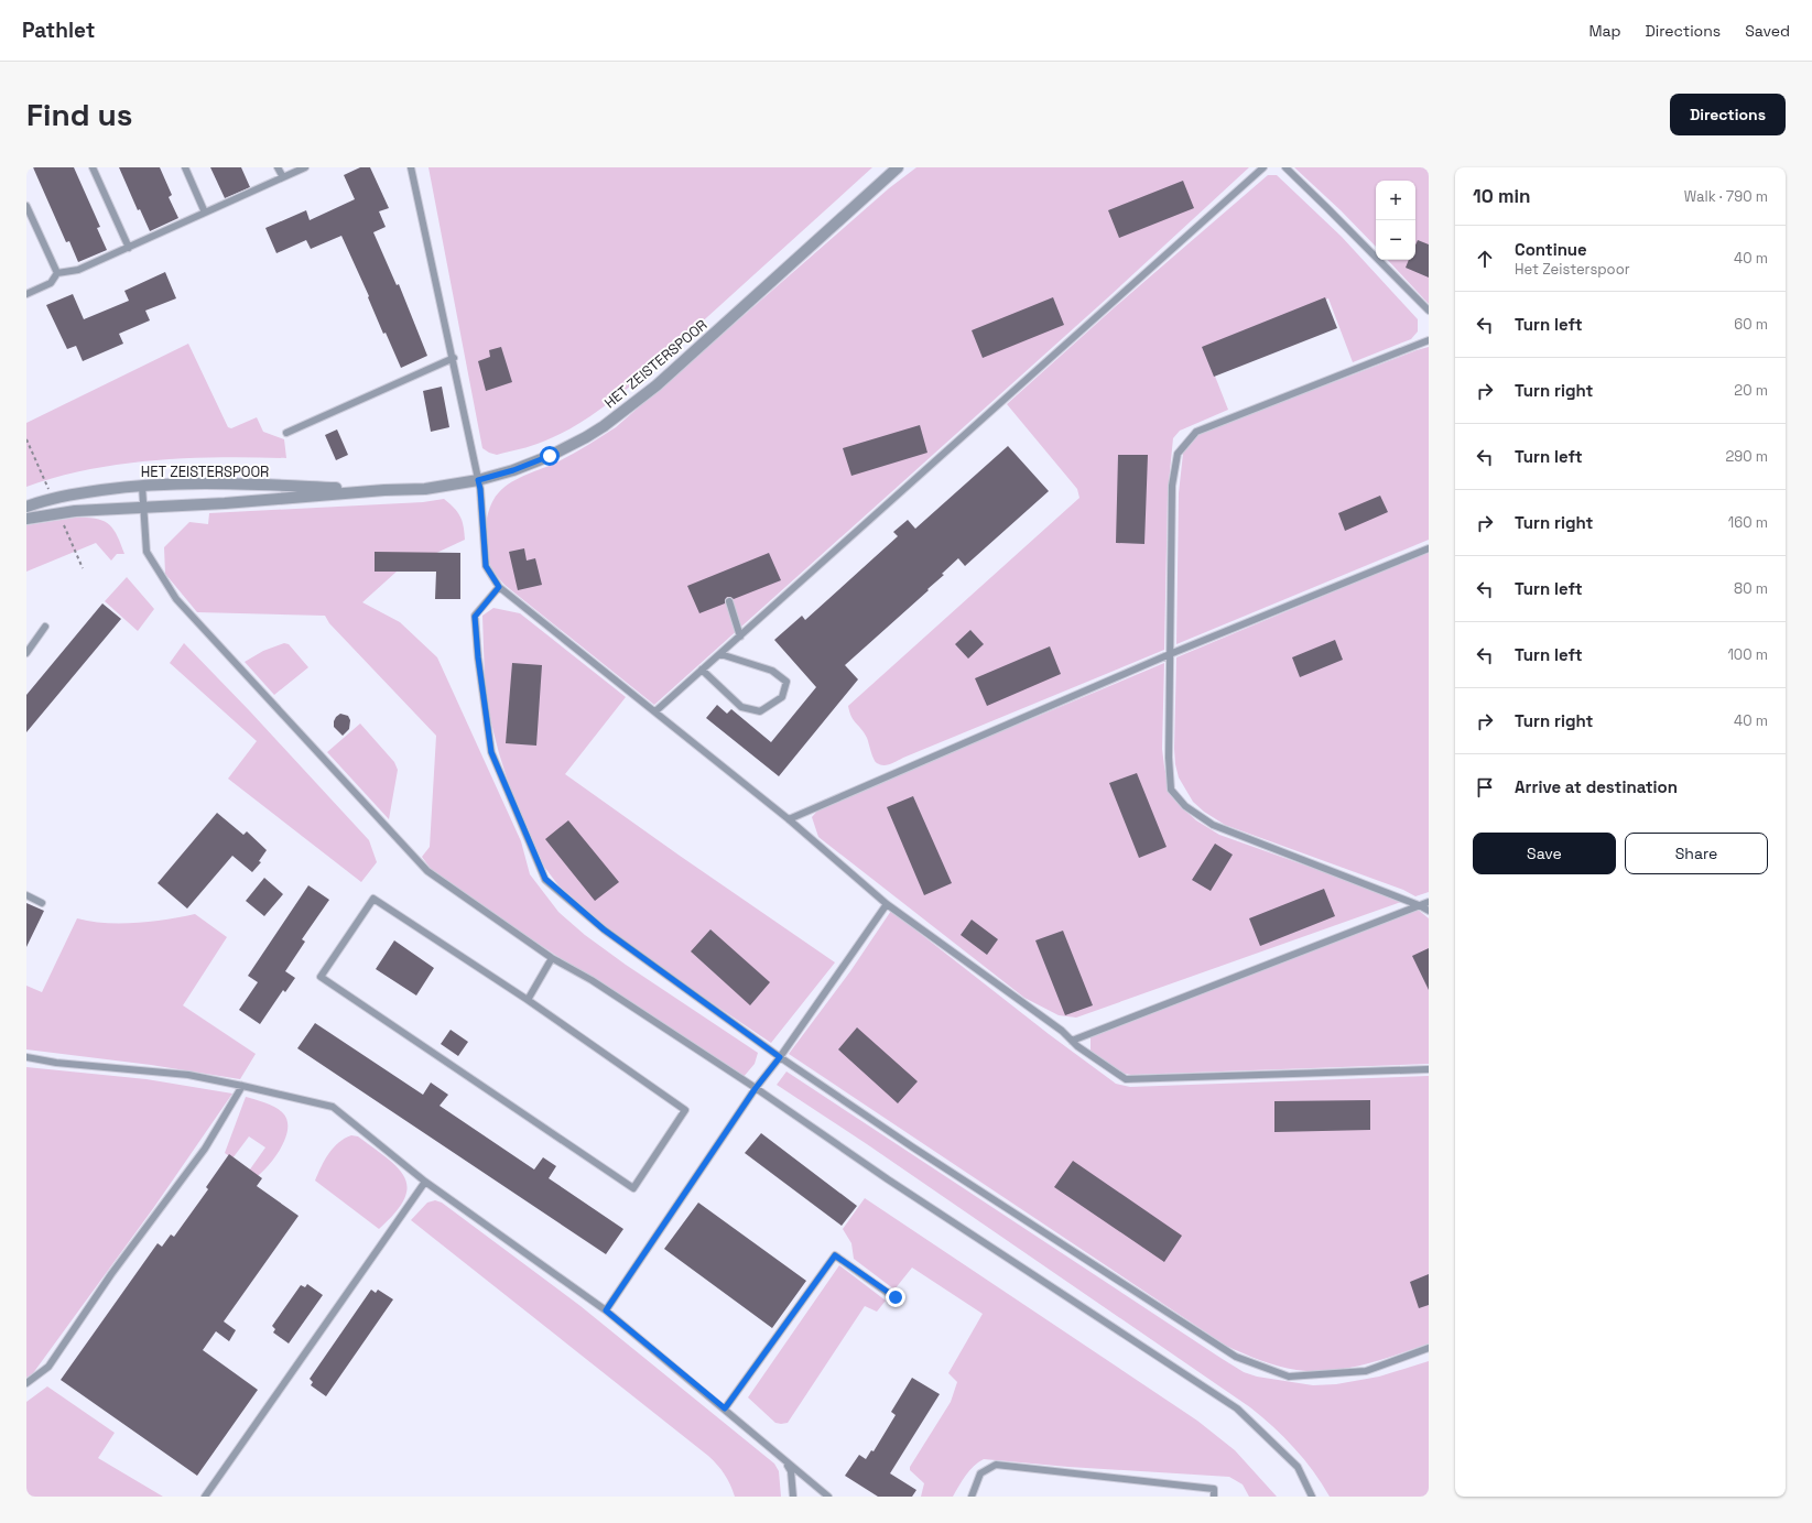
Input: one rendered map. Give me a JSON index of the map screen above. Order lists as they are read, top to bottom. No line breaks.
{"streets":{"street":["HET ZEISTERSPOOR"]},"page":{"header":"Pathlet","nav":["Map","Directions","Saved"],"buttons":["Directions",["Save","Share"]],"title":"Find us","heading":["10 min","Walk · 790 m"],"map_buttons":["+","−"],"list":[["Continue","Het Zeisterspoor","40 m"],["Turn left","60 m"],["Turn right","20 m"],["Turn left","290 m"],["Turn right","160 m"],["Turn left","80 m"],["Turn left","100 m"],["Turn right","40 m"],"Arrive at destination"]}}
